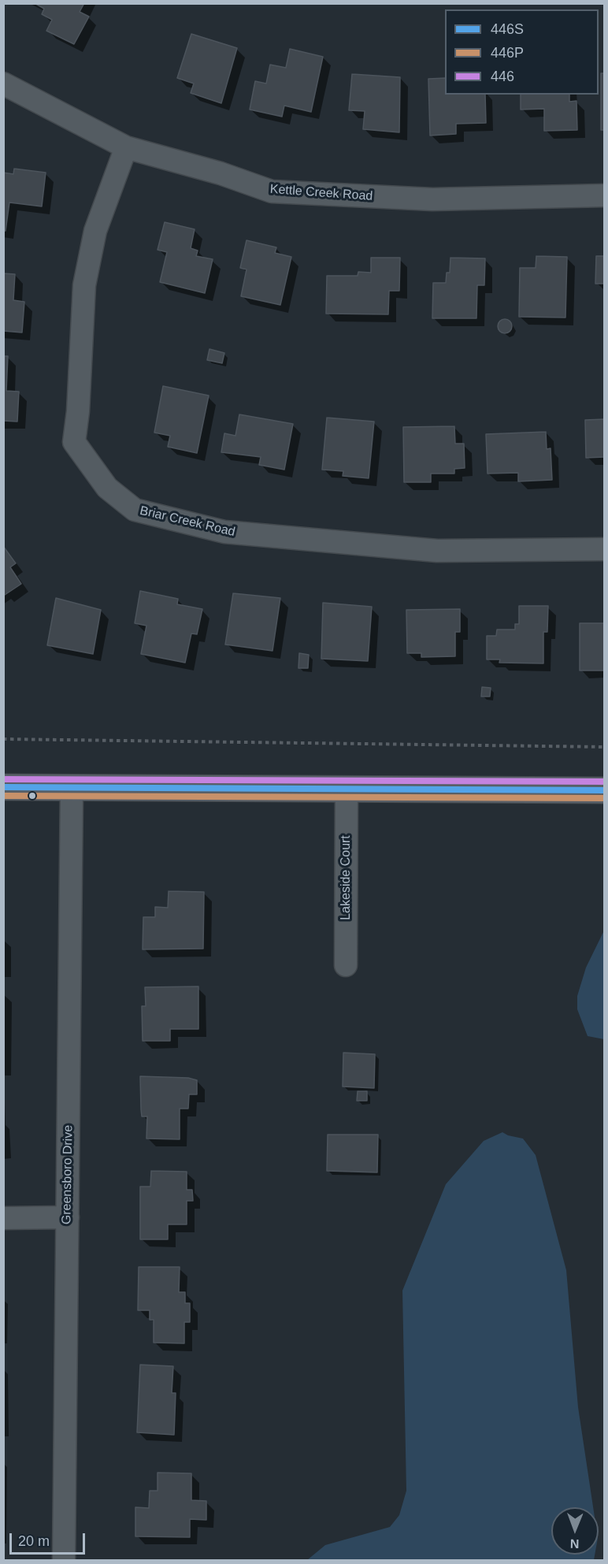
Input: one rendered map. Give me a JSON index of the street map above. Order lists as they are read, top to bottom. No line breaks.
{"streets":{"street":["Kettle Creek Road","Briar Creek Road","Lakeside Court","Greensboro Drive"]},"crossings":[["Kettle Creek Road","Briar Creek Road"]],"lines":["transit line 446","transit line 446S","transit line 446P"],"legend":["446S","446P","446"],"scale_bar":"20 m","north":"bottom"}
